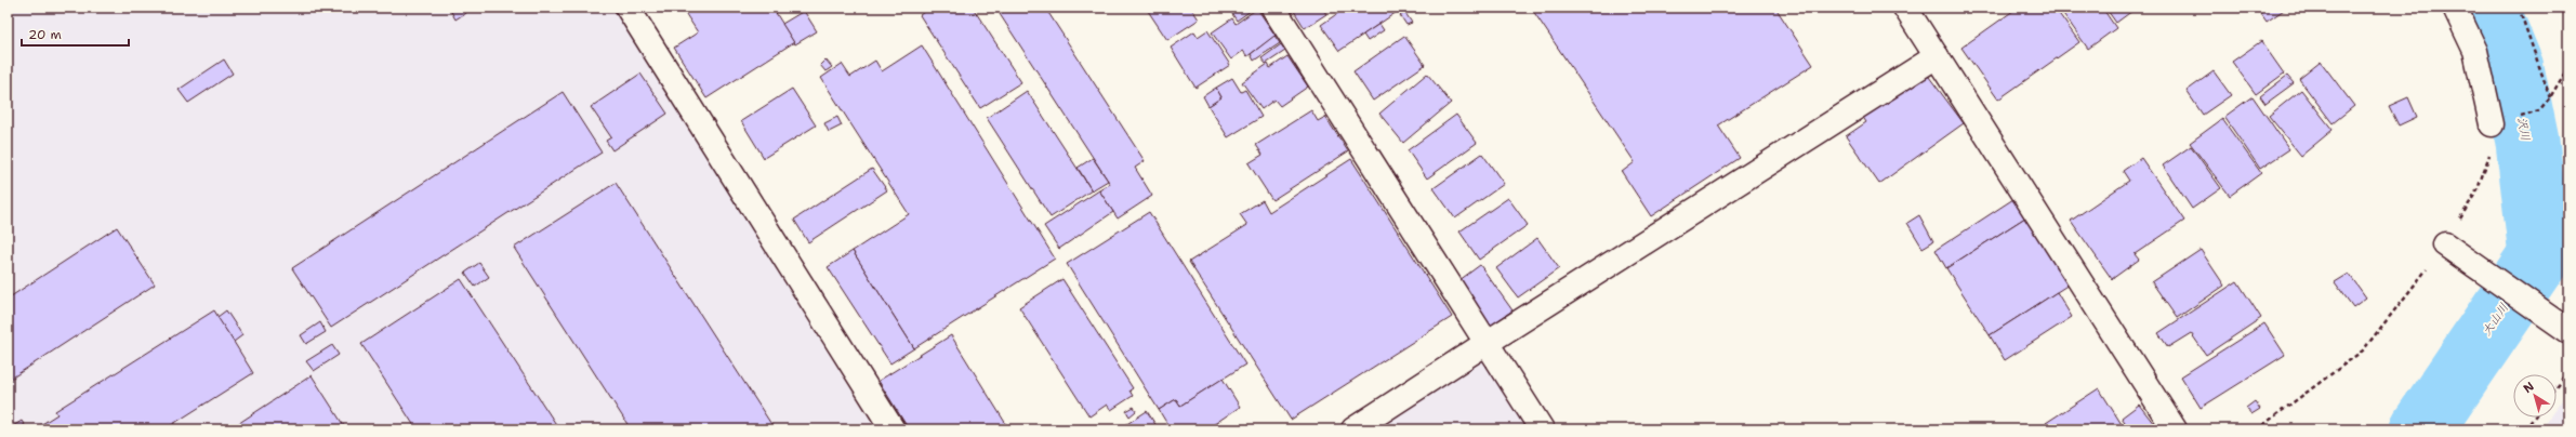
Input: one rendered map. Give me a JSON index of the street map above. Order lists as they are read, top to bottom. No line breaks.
{"water":["沢川","大山川"],"scale_bar":"20 m","north":"top left"}
